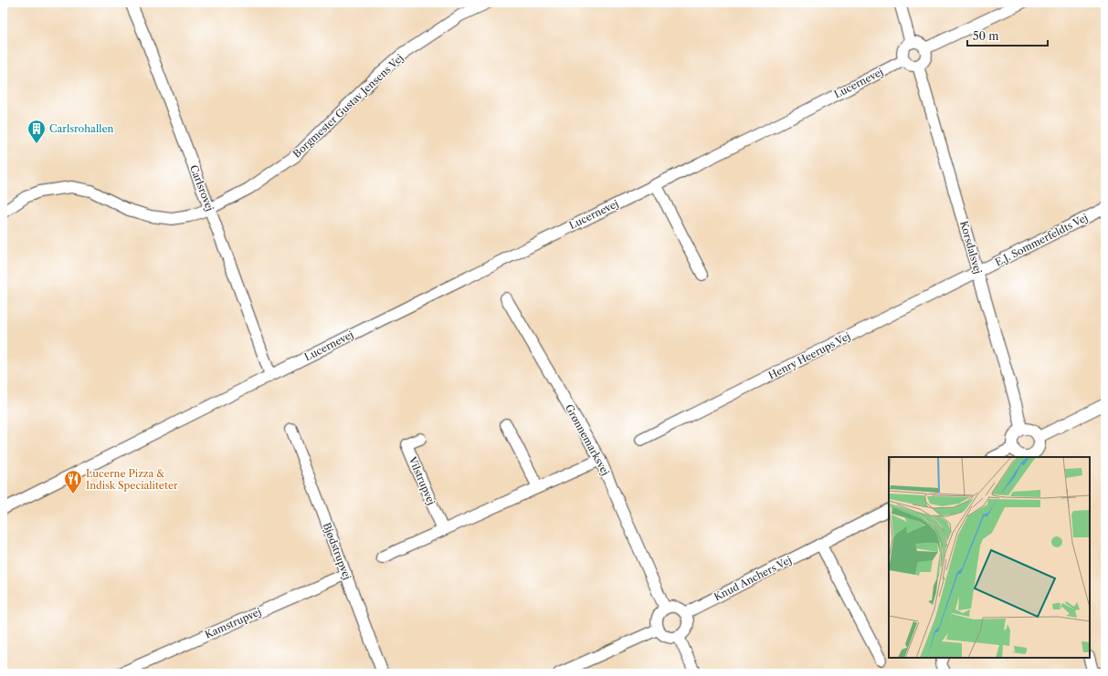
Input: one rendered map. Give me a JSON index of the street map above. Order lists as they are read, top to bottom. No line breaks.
{"streets":{"street":["Lucernevej","Borgmester Gustav Jensens Vej","Carlsrovej","E.J. Sommerfeldts Vej","Korsdalsvej","Henry Heerups Vej","Grønnemarksvej","Vilstrupvej","Bjødstrupvej","Knud Anchers Vej","Kamstrupvej"]},"crossings":[["Lucernevej","Carlsrovej"],["Lucernevej","Korsdalsvej"],["Borgmester Gustav Jensens Vej","Carlsrovej"],["E.J. Sommerfeldts Vej","Korsdalsvej"],["E.J. Sommerfeldts Vej","Henry Heerups Vej"],["Korsdalsvej","Henry Heerups Vej"],["Grønnemarksvej","Knud Anchers Vej"],["Bjødstrupvej","Kamstrupvej"]],"places":{"building":["Carlsrohallen"],"restaurant":["Lucerne Pizza & Indisk Specialiteter"]},"scale_bar":"50 m"}
